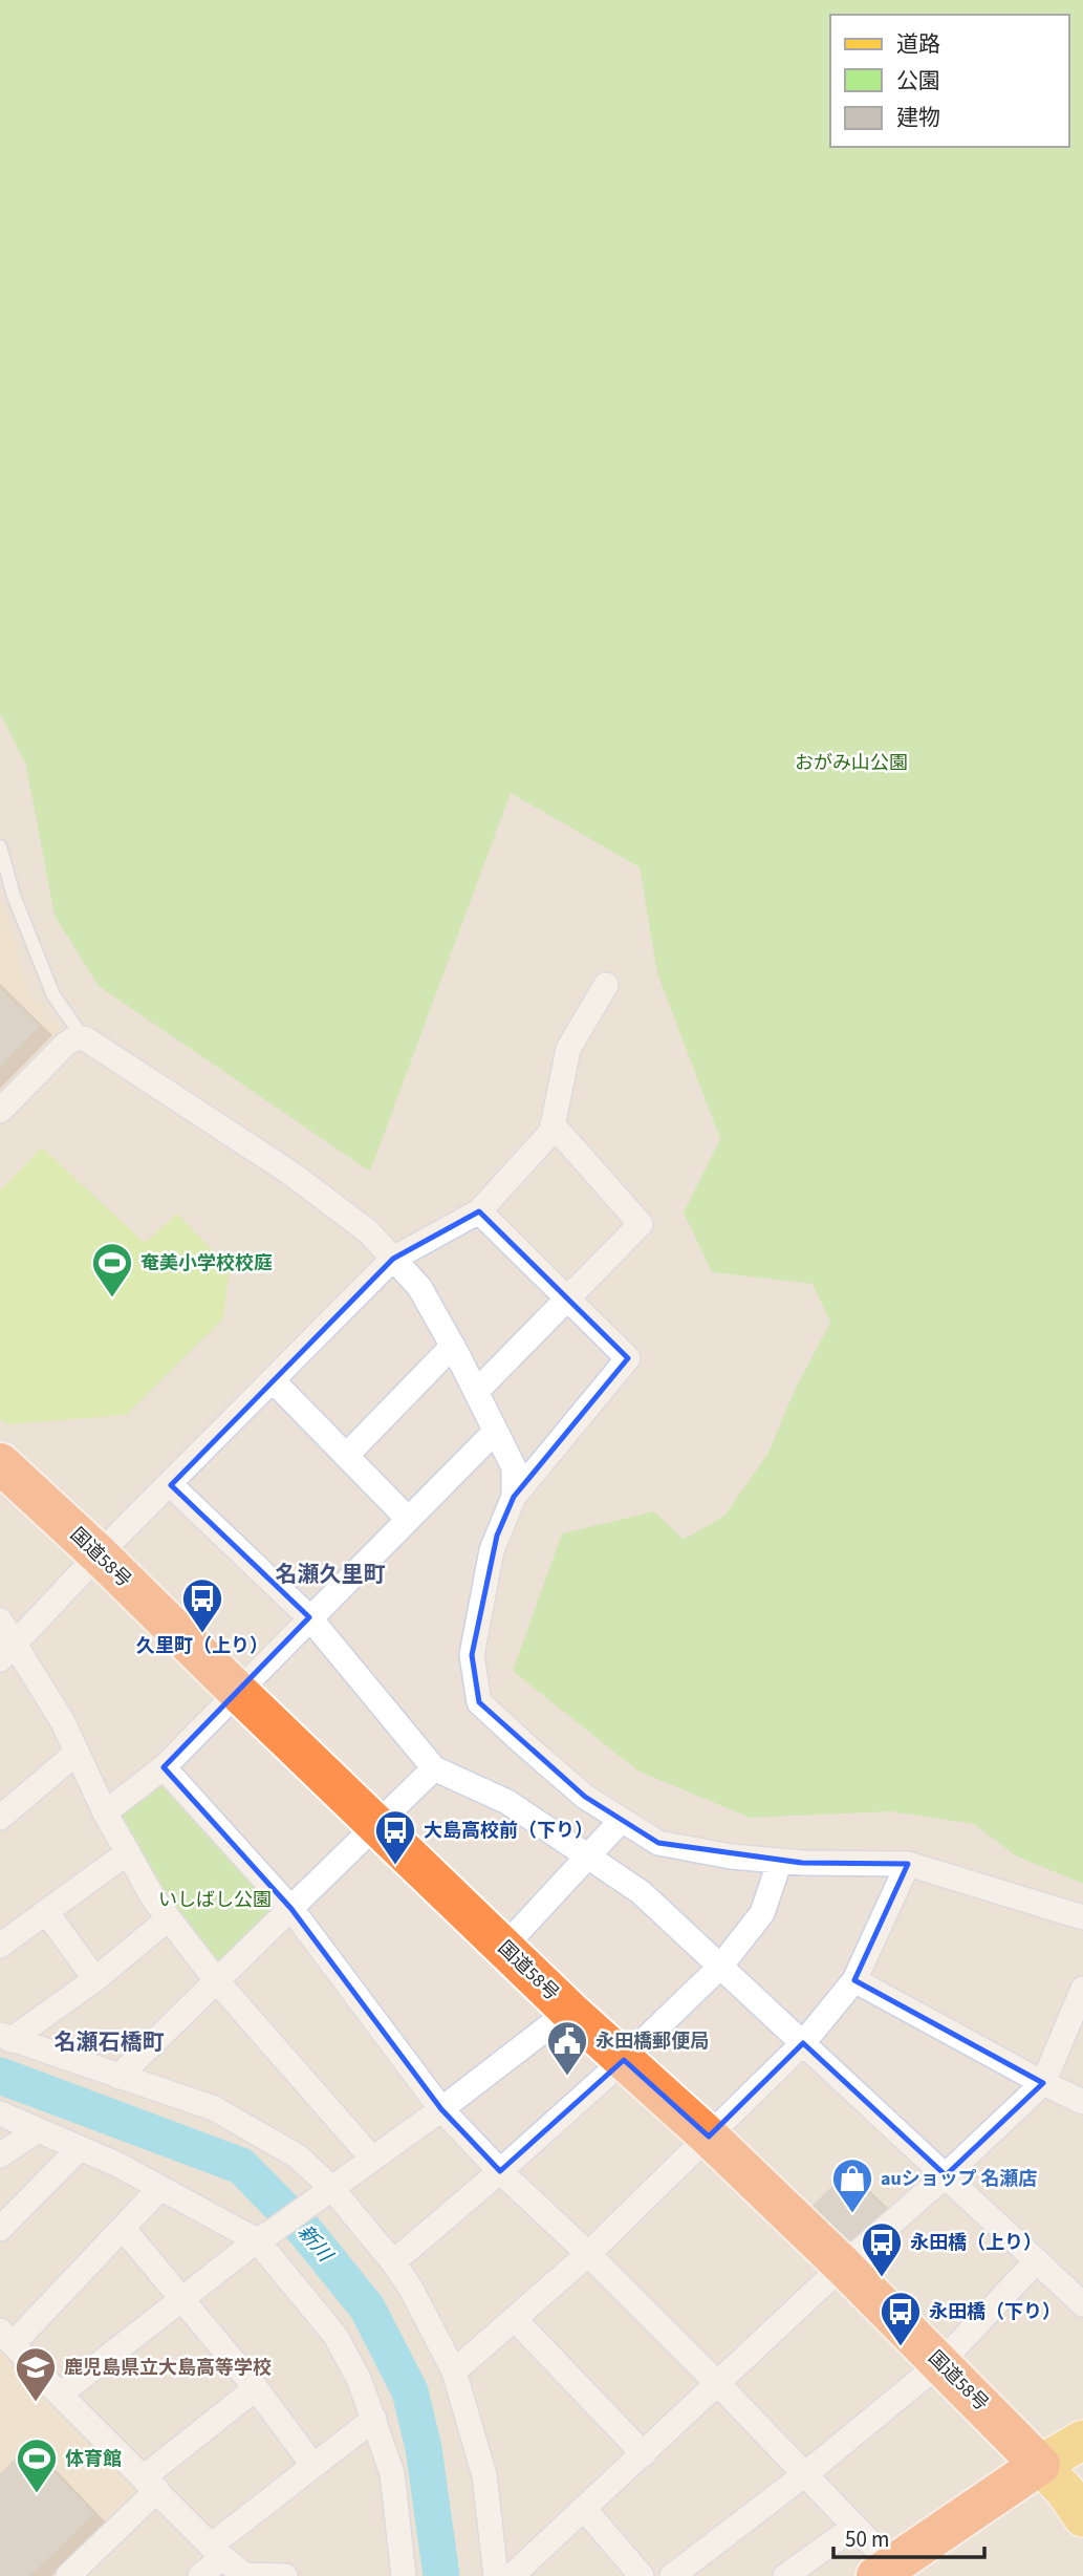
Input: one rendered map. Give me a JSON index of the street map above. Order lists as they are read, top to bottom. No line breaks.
{"streets":{"highway":["国道58号"]},"districts":["名瀬久里町","名瀬石橋町"],"water":["新川"],"parks":["おがみ山公園","いしばし公園"],"places":{"sports":["奄美小学校校庭","体育館"],"bus stop":["久里町（上り）","大島高校前（下り）","永田橋（上り）","永田橋（下り）"],"public building":["永田橋郵便局"],"shop":["auショップ 名瀬店"],"school or university":["鹿児島県立大島高等学校"]},"legend":["道路","公園","建物"],"scale_bar":"50 m"}
